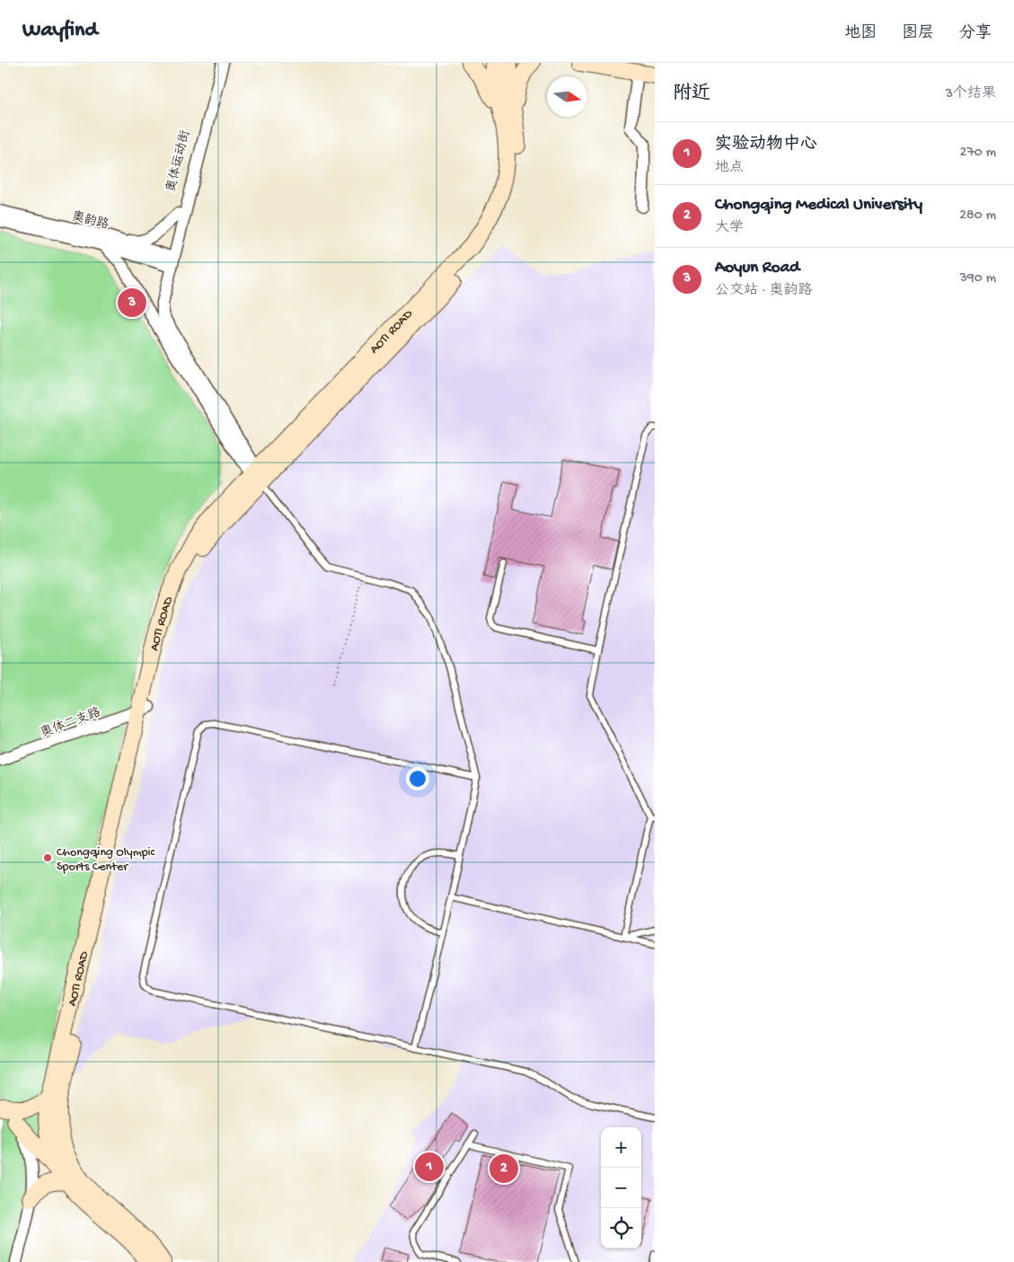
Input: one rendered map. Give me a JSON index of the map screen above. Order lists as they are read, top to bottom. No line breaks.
{"streets":{"main road":["AOTI ROAD"],"street":["奥体运动街","奥韵路","奥体二支路"]},"crossings":[["奥体运动街","奥韵路"],["奥韵路","AOTI ROAD"],["AOTI ROAD","奥体二支路"]],"places":["Chongqing Olympic Sports Center"],"north":"right","page":{"header":"Wayfind","nav":["地图","图层","分享"],"heading":["附近","3个结果"],"list":[{"mark":"1","name":"实验动物中心","note":"地点","value":"270 m"},{"mark":"2","name":"Chongqing Medical University","note":"大学","value":"280 m"},{"mark":"3","name":"Aoyun Road","note":"公交站 · 奥韵路","value":"390 m"}],"pins":["3","1","2"],"map_buttons":["+","−"]}}
